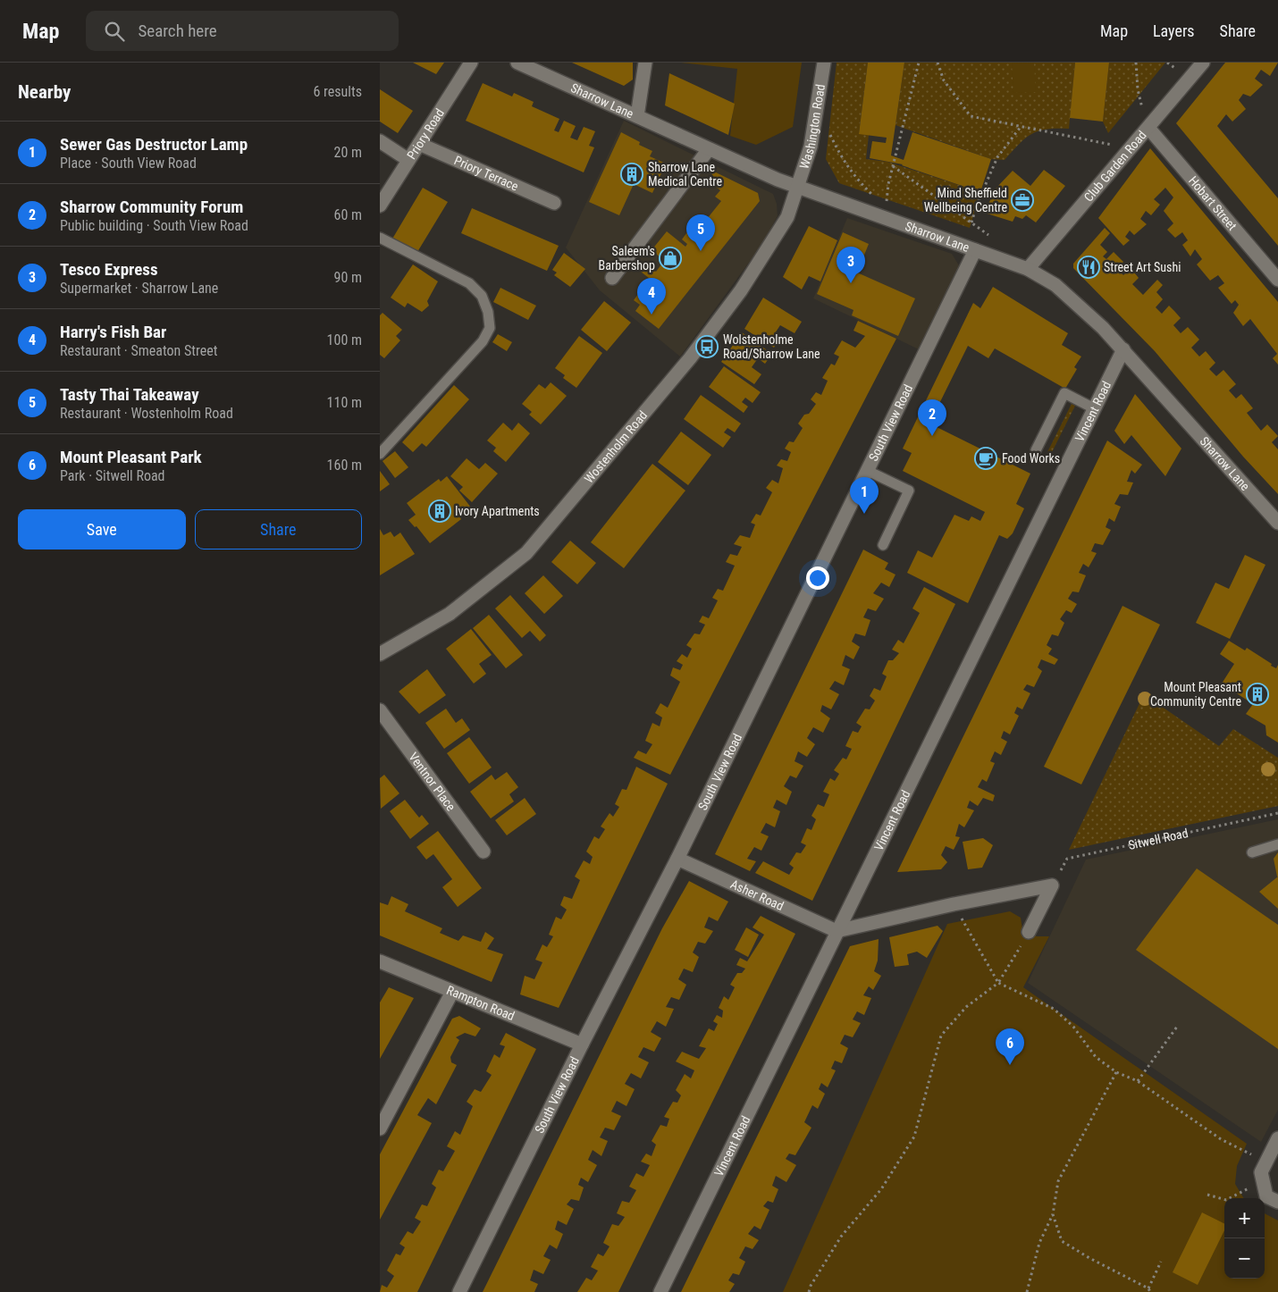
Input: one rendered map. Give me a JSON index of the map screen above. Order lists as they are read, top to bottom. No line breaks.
{"streets":{"street":["Sharrow Lane","Washington Road","Priory Road","Club Garden Road","Priory Terrace","Hobart Street","Vincent Road","South View Road","Wostenholm Road","Ventnor Place","Asher Road","Rampton Road"],"path":["Sitwell Road"]},"crossings":[["Sharrow Lane","Washington Road"],["Sharrow Lane","Club Garden Road"],["Sharrow Lane","Vincent Road"],["Sharrow Lane","South View Road"],["Sharrow Lane","Wostenholm Road"],["Washington Road","Wostenholm Road"],["Priory Road","Priory Terrace"],["Club Garden Road","Hobart Street"],["Vincent Road","Asher Road"],["South View Road","Asher Road"],["South View Road","Rampton Road"]],"places":{"building":["Sharrow Lane Medical Centre","Ivory Apartments","Mount Pleasant Community Centre"],"office":["Mind Sheffield Wellbeing Centre"],"shop":["Saleem's Barbershop"],"restaurant":["Street Art Sushi"],"bus stop":["Wolstenholme Road/Sharrow Lane"],"cafe":["Food Works"]},"page":{"header":"Map","search":"Search here","nav":["Map","Layers","Share"],"heading":["Nearby","6 results"],"list":[{"mark":"1","name":"Sewer Gas Destructor Lamp","note":"Place · South View Road","value":"20 m"},{"mark":"2","name":"Sharrow Community Forum","note":"Public building · South View Road","value":"60 m"},{"mark":"3","name":"Tesco Express","note":"Supermarket · Sharrow Lane","value":"90 m"},{"mark":"4","name":"Harry's Fish Bar","note":"Restaurant · Smeaton Street","value":"100 m"},{"mark":"5","name":"Tasty Thai Takeaway","note":"Restaurant · Wostenholm Road","value":"110 m"},{"mark":"6","name":"Mount Pleasant Park","note":"Park · Sitwell Road","value":"160 m"}],"pins":["5","3","4","2","1","6"],"buttons":["Save","Share"],"map_buttons":["+","−"]}}
